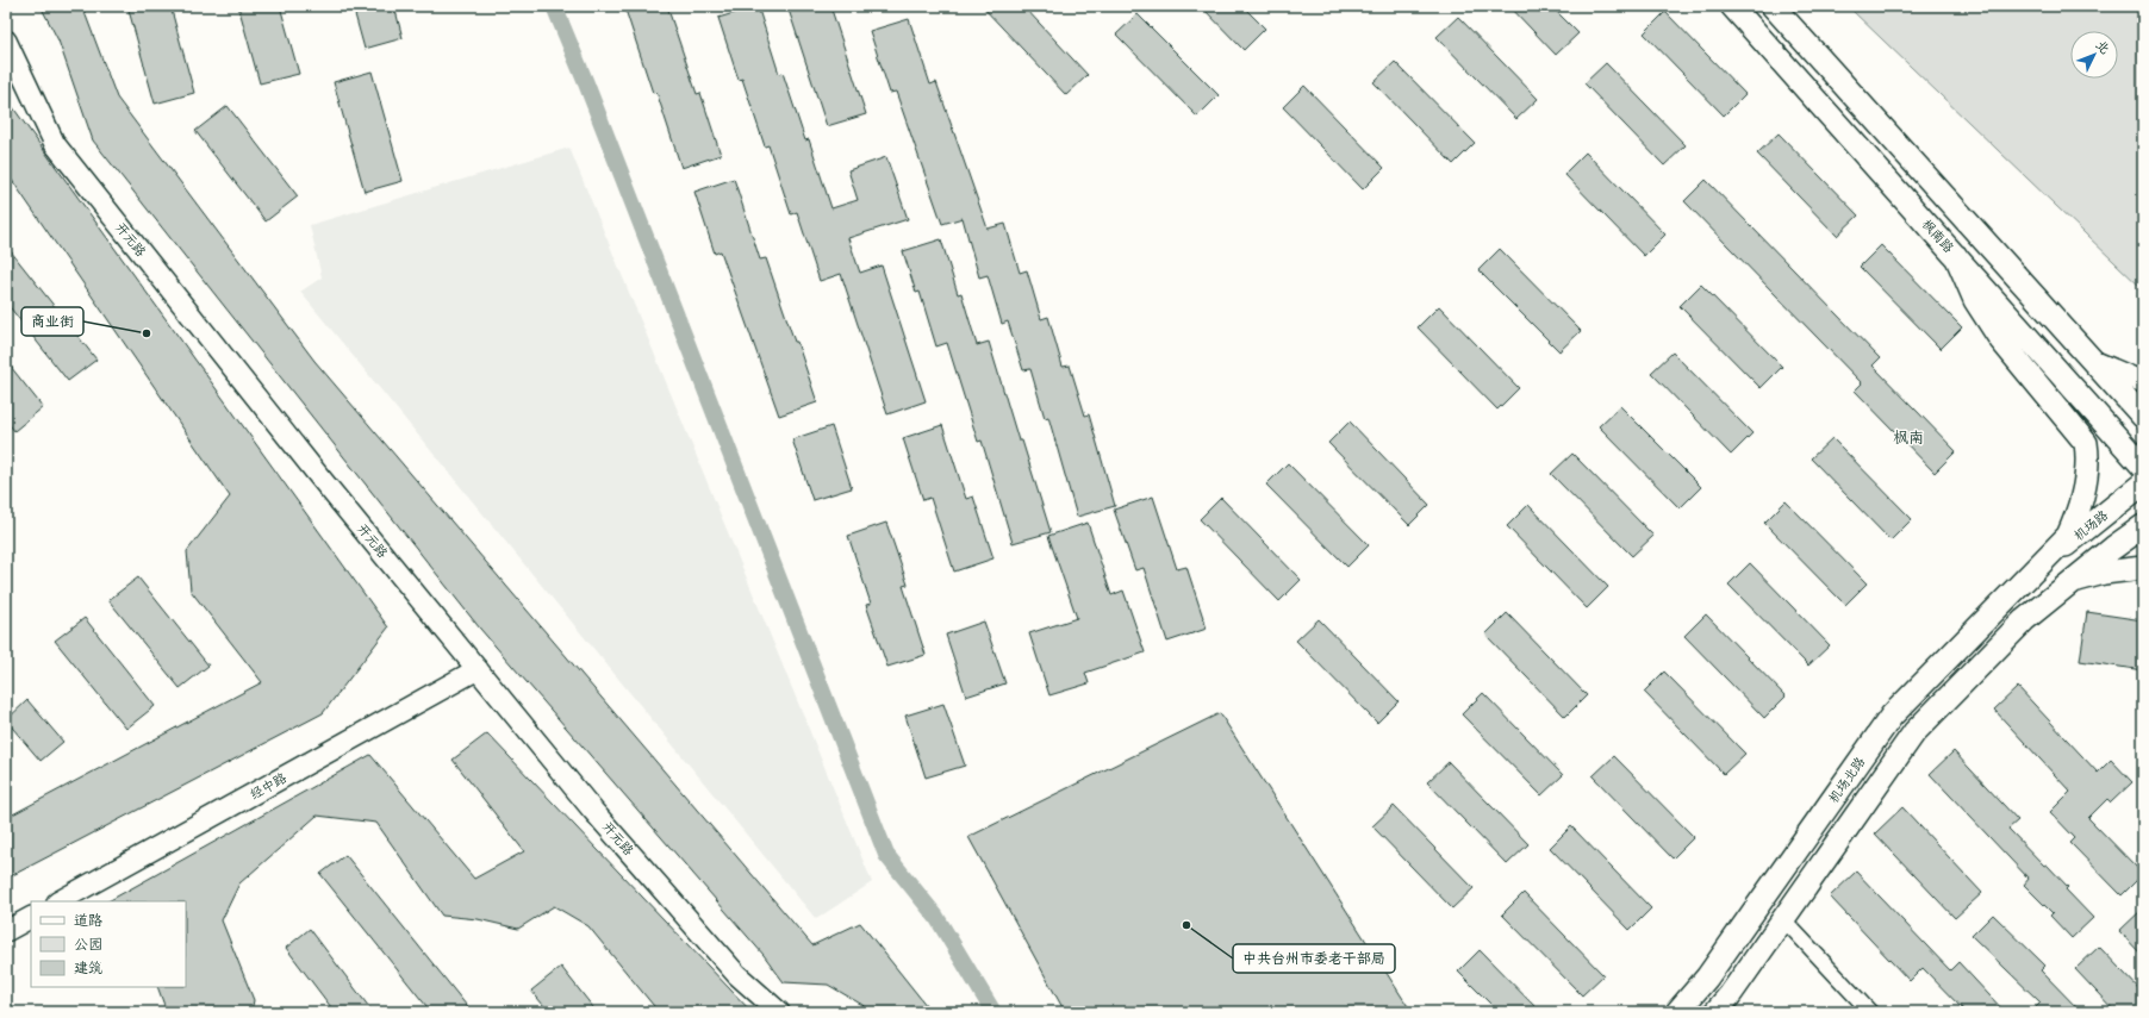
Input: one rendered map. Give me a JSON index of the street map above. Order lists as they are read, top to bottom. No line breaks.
{"streets":{"main road":["枫南路","开元路","机场路","机场北路","经中路"]},"crossings":[["开元路","经中路"],["机场路","机场北路"]],"districts":["枫南"],"places":["商业街","中共台州市委老干部局"],"legend":["道路","公园","建筑"],"north":"top right"}
